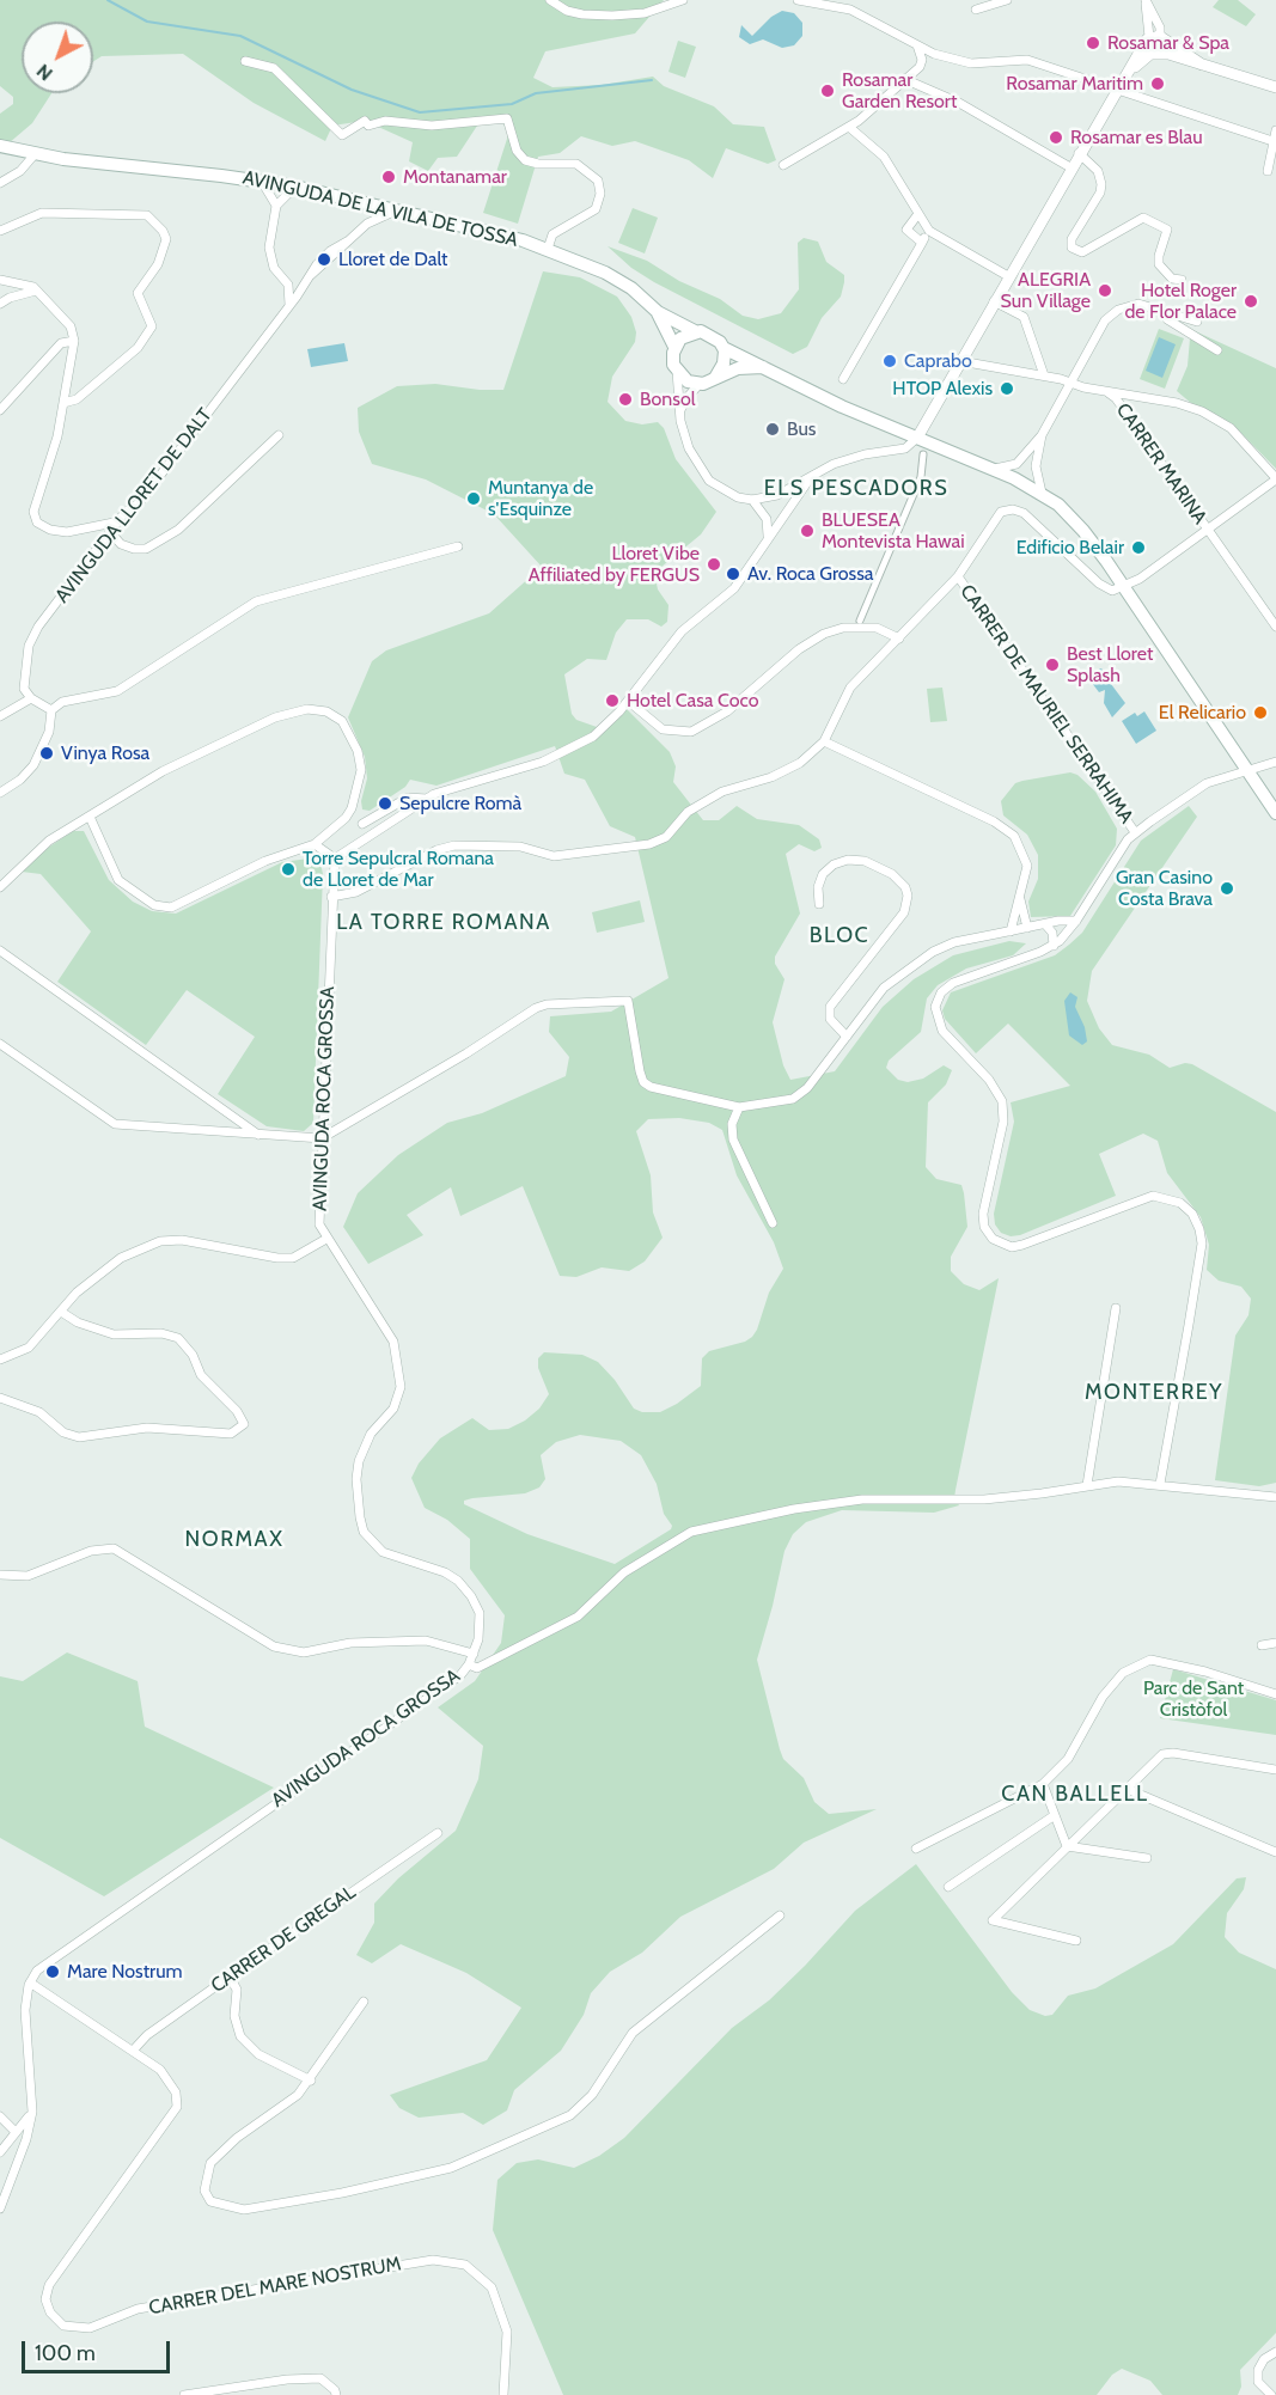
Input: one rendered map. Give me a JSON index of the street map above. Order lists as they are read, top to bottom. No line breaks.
{"streets":{"main road":["AVINGUDA DE LA VILA DE TOSSA"],"street":["CARRER MARINA","AVINGUDA LLORET DE DALT","CARRER DE MAURIEL SERRAHIMA","AVINGUDA ROCA GROSSA","CARRER DE GREGAL","CARRER DEL MARE NOSTRUM"]},"crossings":[["AVINGUDA DE LA VILA DE TOSSA","AVINGUDA LLORET DE DALT"],["AVINGUDA ROCA GROSSA","CARRER DEL MARE NOSTRUM"],["CARRER DE GREGAL","CARRER DEL MARE NOSTRUM"]],"districts":["ELS PESCADORS","LA TORRE ROMANA","BLOC","MONTERREY","NORMAX","CAN BALLELL"],"parks":["Parc de Sant Cristòfol"],"places":["Rosamar & Spa","Rosamar Maritim","Rosamar Garden Resort","Rosamar es Blau","Montanamar","Lloret de Dalt","ALEGRIA Sun Village","Hotel Roger de Flor Palace","Caprabo","HTOP Alexis","Bonsol","Bus","Muntanya de s'Esquinze","BLUESEA Montevista Hawai","Edificio Belair","Lloret Vibe Affiliated by FERGUS","Av. Roca Grossa","Best Lloret Splash","Hotel Casa Coco","El Relicario","Vinya Rosa","Sepulcre Romà","Torre Sepulcral Romana de Lloret de Mar","Gran Casino Costa Brava","Mare Nostrum"],"scale_bar":"100 m","north":"bottom left"}
